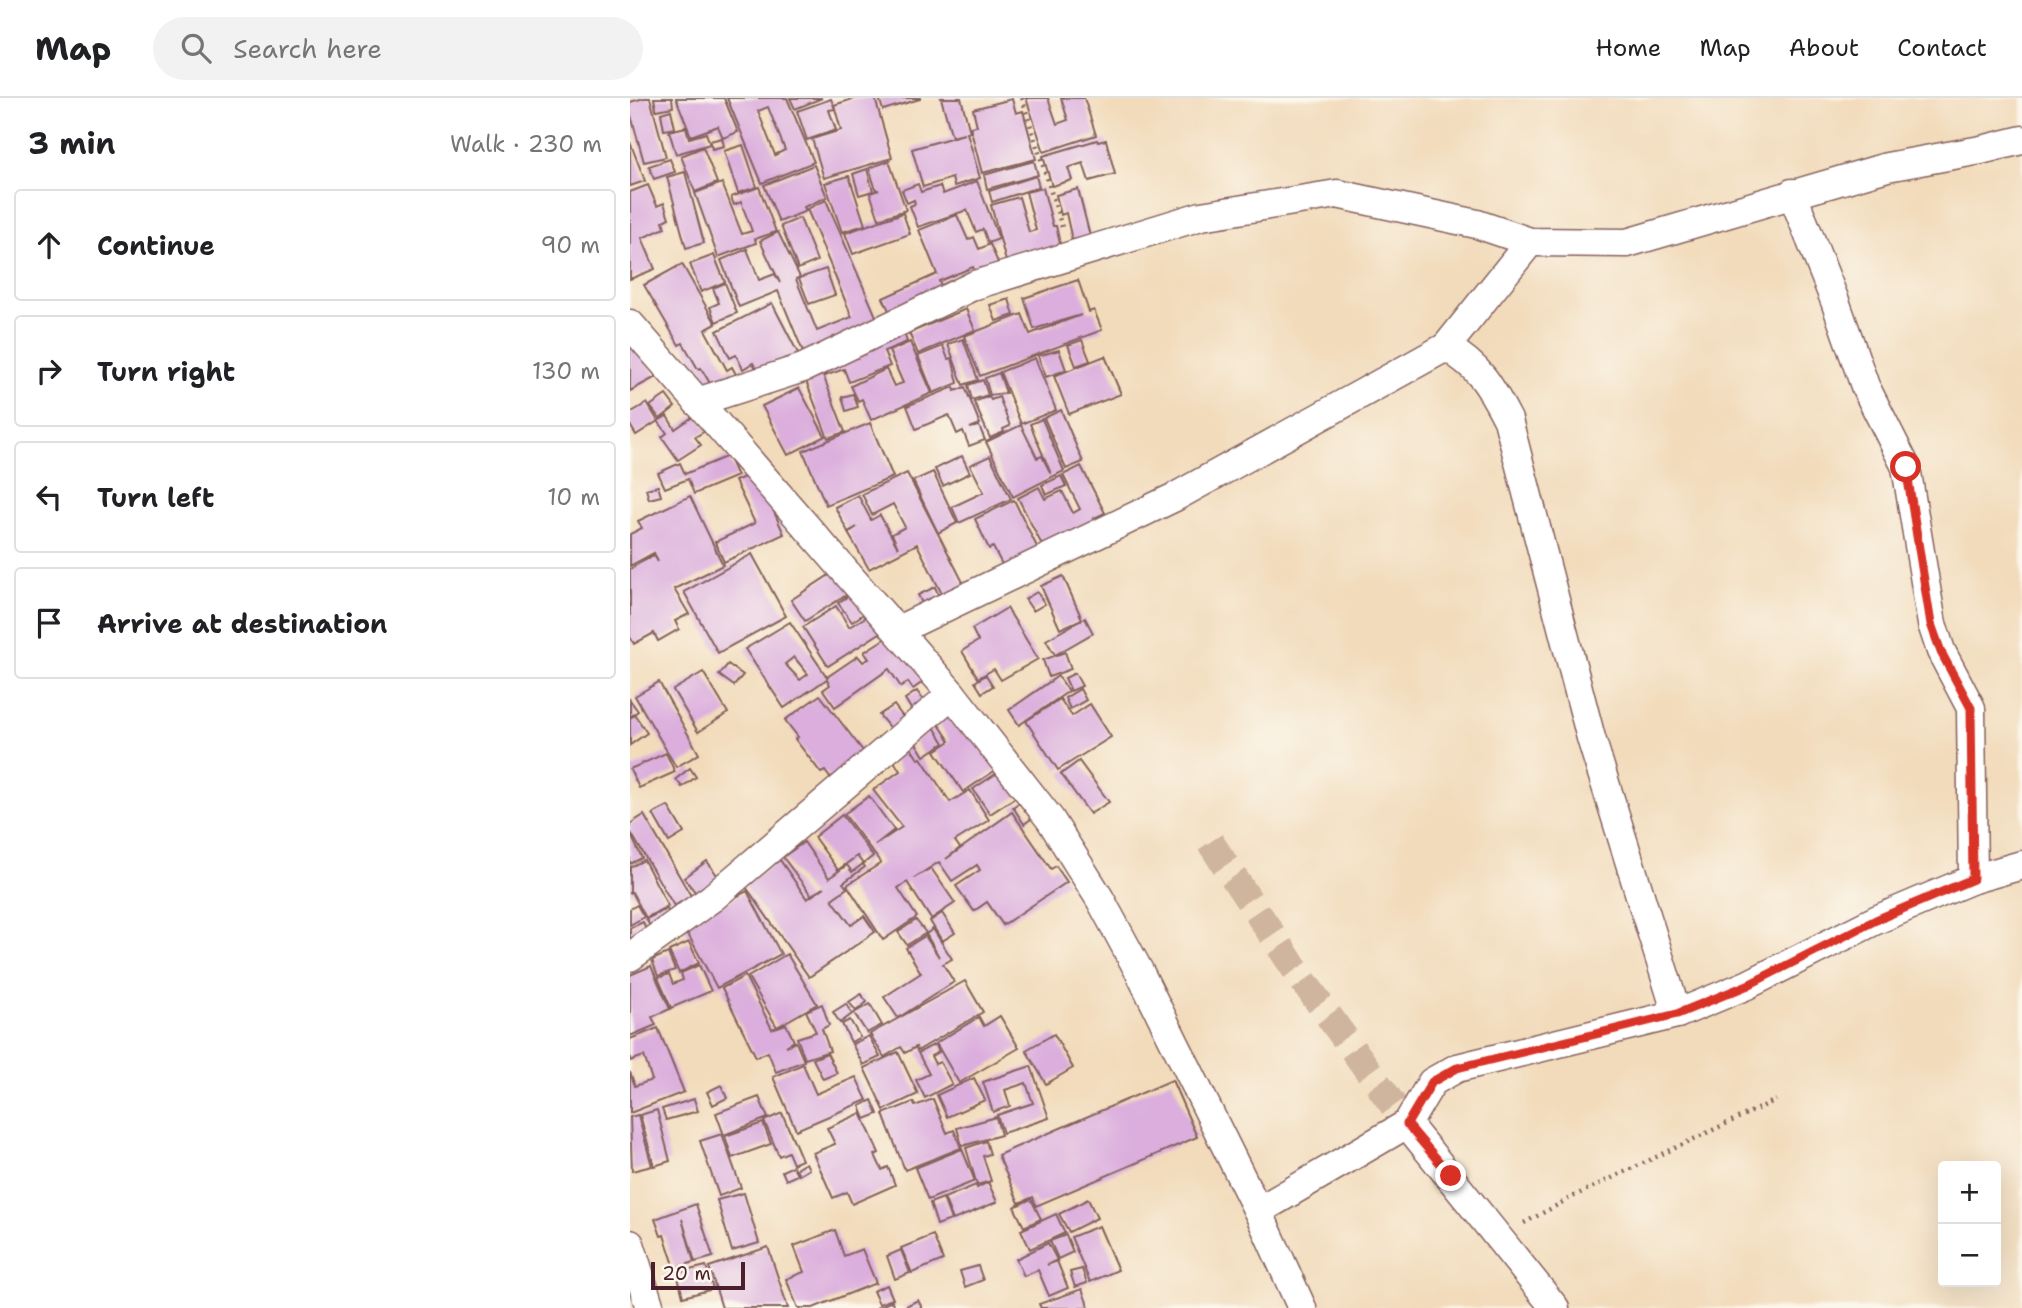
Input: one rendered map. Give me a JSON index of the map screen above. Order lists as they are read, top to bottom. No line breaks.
{"scale_bar":"20 m","page":{"header":"Map","search":"Search here","nav":["Home","Map","About","Contact"],"heading":["3 min","Walk · 230 m"],"list":[["Continue","90 m"],["Turn right","130 m"],["Turn left","10 m"],"Arrive at destination"],"map_buttons":["+","−"],"scale":"20 m"}}
